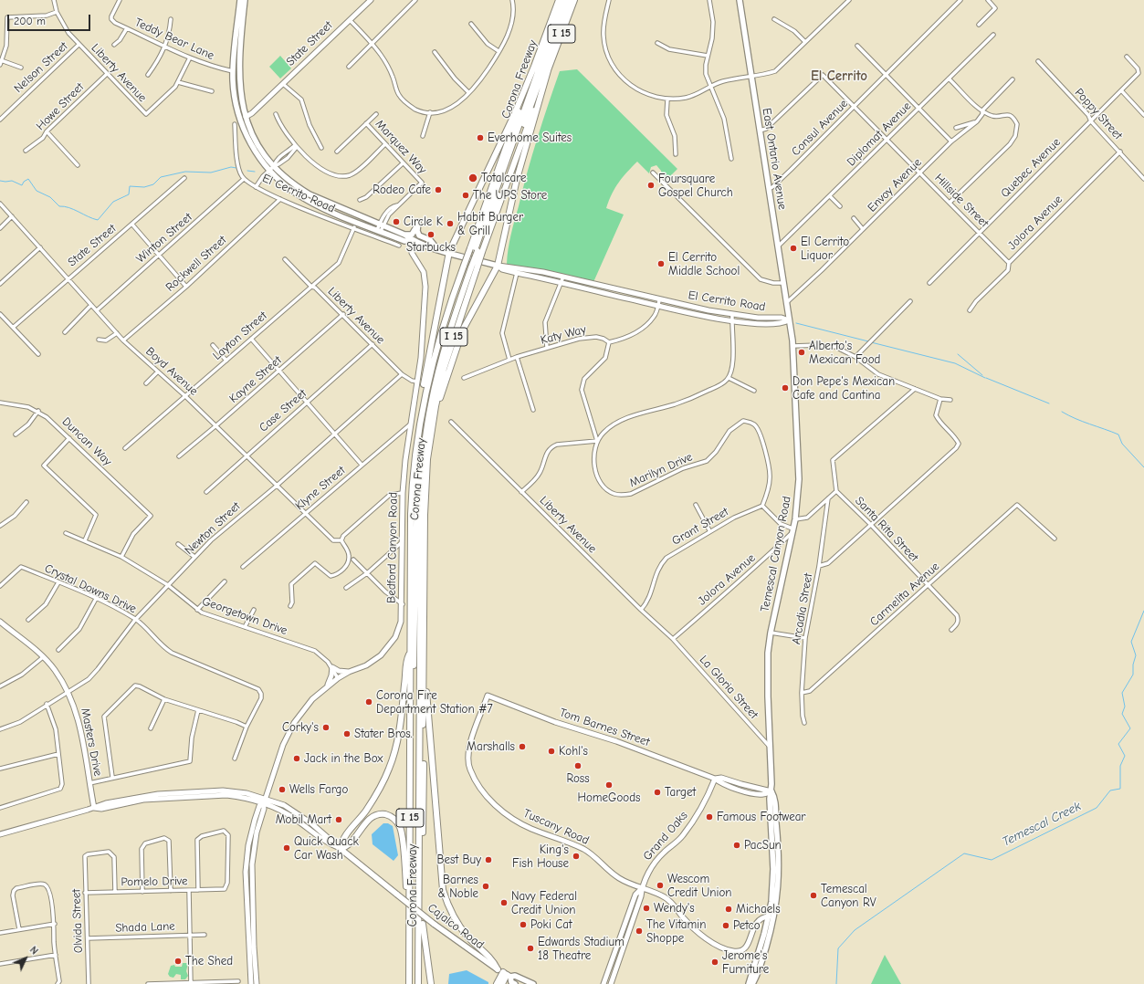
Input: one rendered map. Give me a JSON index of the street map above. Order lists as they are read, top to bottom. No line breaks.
{"streets":{"highway":["I 15","Corona Freeway"],"main road":["State Street","East Ontario Avenue","El Cerrito Road","Bedford Canyon Road","Temescal Canyon Road","Tom Barnes Street","Masters Drive","Tuscany Road","Grand Oaks","Cajalco Road"],"street":["Teddy Bear Lane","Nelson Street","Liberty Avenue","Howe Street","Poppy Street","Consul Avenue","Diplomat Avenue","Marquez Way","Quebec Avenue","Envoy Avenue","Hillside Street","Jolora Avenue","Winton Street","Rockwell Street","Katy Way","Layton Street","Boyd Avenue","Kayne Street","Case Street","Duncan Way","Marilyn Drive","Klyne Street","Grant Street","Newton Street","Santa Rita Street","Crystal Downs Drive","Carmelita Avenue","Arcadia Street","Georgetown Drive","La Gloria Street","Pomelo Drive","Olvida Street","Shada Lane"]},"crossings":[["Teddy Bear Lane","Liberty Avenue"],["State Street","Boyd Avenue"],["Nelson Street","Liberty Avenue"],["Liberty Avenue","Howe Street"],["Liberty Avenue","Jolora Avenue"],["Liberty Avenue","Layton Street"],["Liberty Avenue","Kayne Street"],["Liberty Avenue","Case Street"],["Liberty Avenue","Grant Street"],["Liberty Avenue","Newton Street"],["Liberty Avenue","Bedford Canyon Road"],["Liberty Avenue","La Gloria Street"],["Poppy Street","Quebec Avenue"],["Poppy Street","Jolora Avenue"],["Consul Avenue","East Ontario Avenue"],["Consul Avenue","Hillside Street"],["Diplomat Avenue","East Ontario Avenue"],["Diplomat Avenue","Hillside Street"],["East Ontario Avenue","Envoy Avenue"],["East Ontario Avenue","El Cerrito Road"],["East Ontario Avenue","Hillside Street"],["East Ontario Avenue","Temescal Canyon Road"],["Quebec Avenue","Hillside Street"],["Envoy Avenue","Hillside Street"],["El Cerrito Road","Winton Street"],["El Cerrito Road","Rockwell Street"],["El Cerrito Road","Layton Street"],["El Cerrito Road","Bedford Canyon Road"],["El Cerrito Road","Temescal Canyon Road"],["Hillside Street","Jolora Avenue"],["Jolora Avenue","Temescal Canyon Road"],["Jolora Avenue","La Gloria Street"],["Winton Street","Boyd Avenue"],["Rockwell Street","Boyd Avenue"],["Layton Street","Boyd Avenue"],["Boyd Avenue","Kayne Street"],["Boyd Avenue","Case Street"],["Boyd Avenue","Klyne Street"],["Boyd Avenue","Newton Street"],["Duncan Way","Georgetown Drive"],["Marilyn Drive","Grant Street"],["Klyne Street","Bedford Canyon Road"],["Newton Street","Crystal Downs Drive"],["Newton Street","Georgetown Drive"],["Newton Street","Masters Drive"],["Santa Rita Street","Carmelita Avenue"],["Bedford Canyon Road","Georgetown Drive"],["Bedford Canyon Road","Cajalco Road"],["Temescal Canyon Road","La Gloria Street"],["Temescal Canyon Road","Tom Barnes Street"],["Temescal Canyon Road","Tuscany Road"],["Carmelita Avenue","Arcadia Street"],["Tom Barnes Street","Tuscany Road"],["Tom Barnes Street","Grand Oaks"],["Masters Drive","Cajalco Road"],["Tuscany Road","Grand Oaks"],["Pomelo Drive","Olvida Street"],["Olvida Street","Shada Lane"]],"districts":["El Cerrito"],"water":["Temescal Creek"],"places":["Everhome Suites","Totalcare","Foursquare Gospel Church","Rodeo Cafe","The UPS Store","Circle K","Habit Burger & Grill","Starbucks","El Cerrito Liquor","El Cerrito Middle School","Alberto's Mexican Food","Don Pepe's Mexican Cafe and Cantina","Corona Fire Department Station #7","Corky's","Stater Bros.","Marshalls","Kohl's","Jack in the Box","Ross","HomeGoods","Wells Fargo","Target","Famous Footwear","Mobil Mart","PacSun","Quick Quack Car Wash","King's Fish House","Best Buy","Wescom Credit Union","Barnes & Noble","Temescal Canyon RV","Navy Federal Credit Union","Wendy's","Michaels","Poki Cat","Petco","The Vitamin Shoppe","Edwards Stadium 18 Theatre","The Shed","Jerome's Furniture"],"scale_bar":"200 m","north":"top right"}
